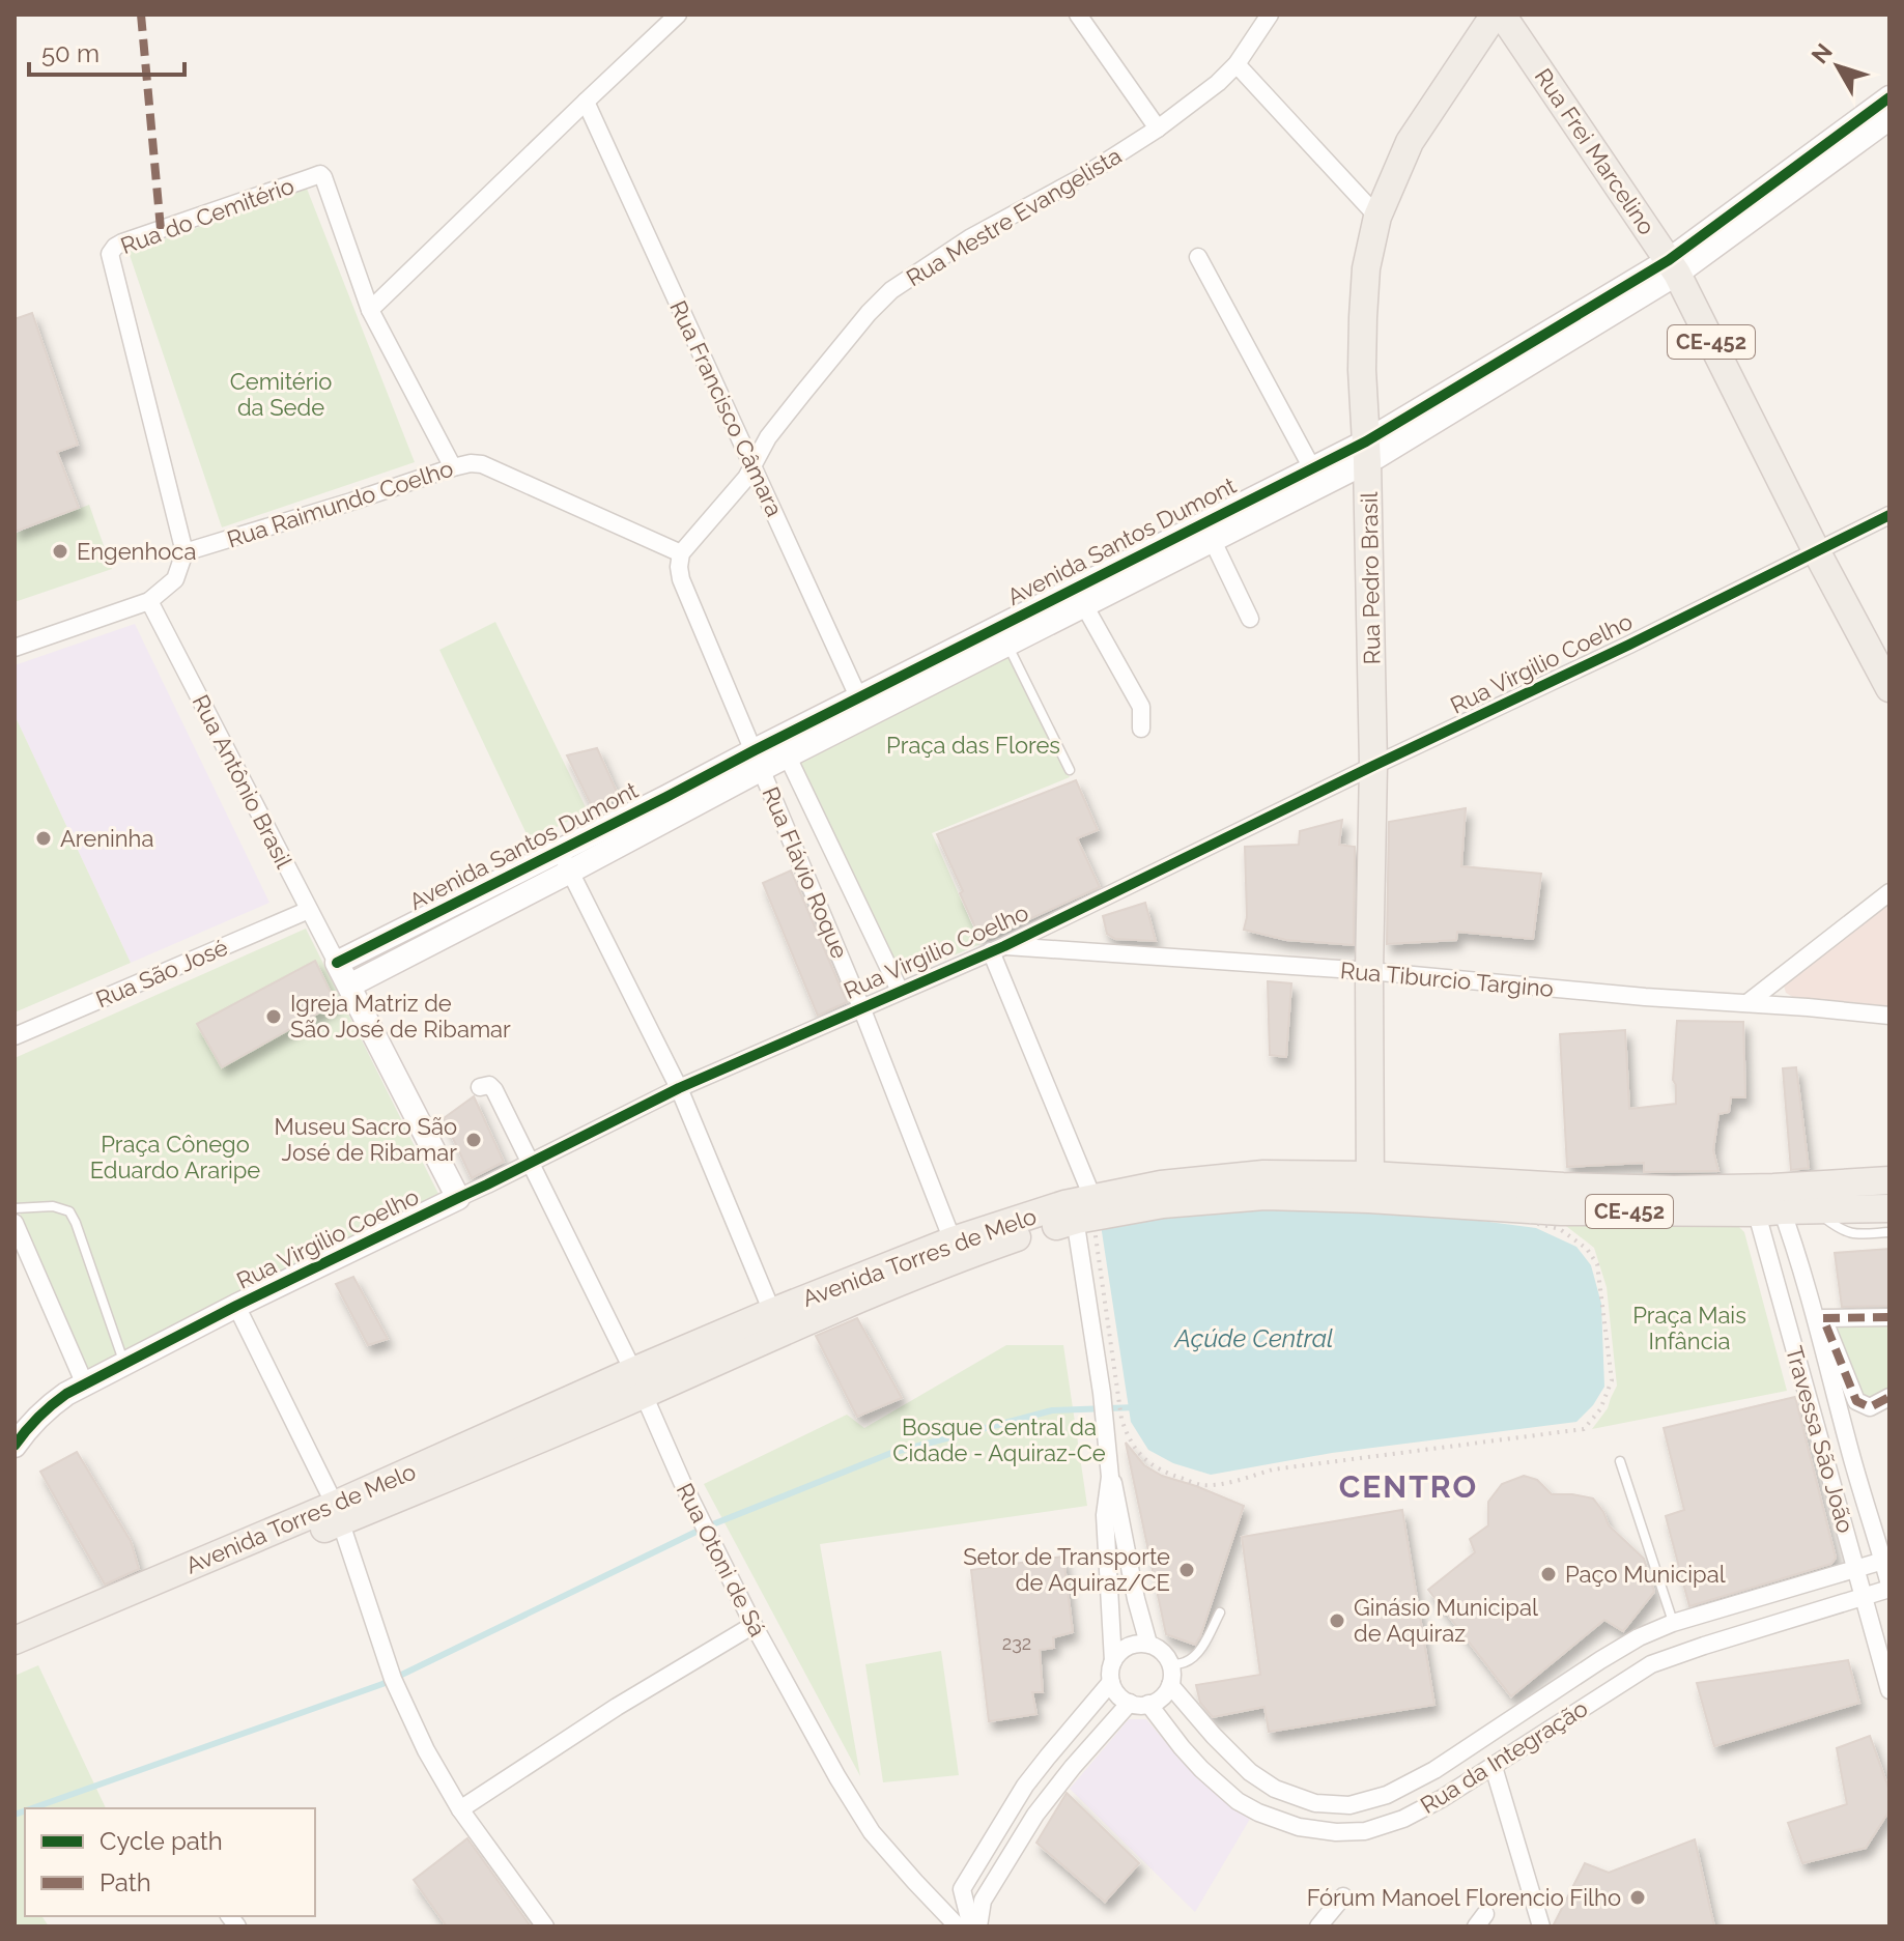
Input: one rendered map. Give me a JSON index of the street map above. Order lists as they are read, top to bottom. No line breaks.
{"streets":{"main road":["Rua Frei Marcelino","CE-452","Rua Pedro Brasil","Avenida Torres de Melo"],"street":["Rua do Cemitério","Rua Mestre Evangelista","Rua Francisco Câmara","Rua Raimundo Coelho","Avenida Santos Dumont","Rua Virgilio Coelho","Rua Antônio Brasil","Rua Flávio Roque","Rua São José","Rua Tiburcio Targino","Travessa São João","Rua Otoni de Sá","Rua da Integração"]},"crossings":[["Rua Frei Marcelino","Avenida Santos Dumont"],["Rua Frei Marcelino","Rua Virgilio Coelho"],["Rua do Cemitério","Rua Raimundo Coelho"],["Rua Mestre Evangelista","Rua Francisco Câmara"],["Rua Mestre Evangelista","Rua Raimundo Coelho"],["Rua Mestre Evangelista","Rua Flávio Roque"],["Rua Francisco Câmara","Avenida Santos Dumont"],["Rua Raimundo Coelho","Rua Flávio Roque"],["Avenida Santos Dumont","Rua Pedro Brasil"],["Avenida Santos Dumont","Rua Antônio Brasil"],["Avenida Santos Dumont","Rua Flávio Roque"],["Rua Pedro Brasil","Rua Virgilio Coelho"],["Rua Pedro Brasil","Rua Tiburcio Targino"],["Rua Pedro Brasil","Avenida Torres de Melo"],["Rua Virgilio Coelho","Rua Flávio Roque"],["Rua Virgilio Coelho","Rua Tiburcio Targino"],["Rua Virgilio Coelho","Rua Otoni de Sá"],["Rua Antônio Brasil","Rua São José"],["Rua Flávio Roque","Avenida Torres de Melo"],["Avenida Torres de Melo","Travessa São João"],["Avenida Torres de Melo","Rua Otoni de Sá"],["Travessa São João","Rua da Integração"]],"districts":["CENTRO"],"water":["Açúde Central"],"parks":["Cemitério da Sede","Praça das Flores","Praça Cônego Eduardo Araripe","Praça Mais Infância","Bosque Central da Cidade - Aquiraz-Ce"],"places":["Engenhoca","Areninha","Igreja Matriz de São José de Ribamar","Museu Sacro São José de Ribamar","Setor de Transporte de Aquiraz/CE","Paço Municipal","Ginásio Municipal de Aquiraz","Fórum Manoel Florencio Filho"],"house_numbers":["232"],"legend":["Cycle path","Path"],"scale_bar":"50 m","north":"top left"}
